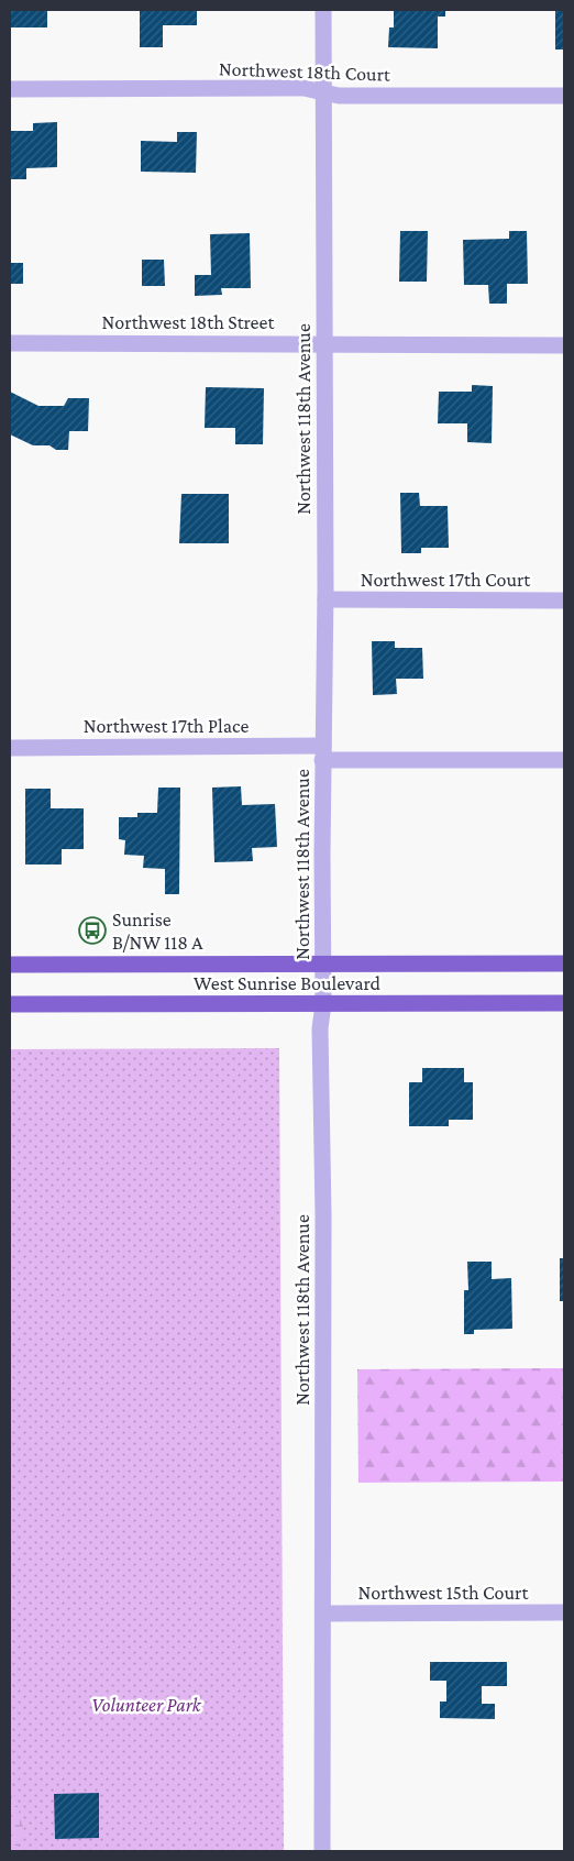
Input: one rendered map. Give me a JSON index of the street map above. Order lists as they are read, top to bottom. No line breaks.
{"streets":{"highway":["West Sunrise Boulevard"],"street":["Northwest 18th Court","Northwest 18th Street","Northwest 118th Avenue","Northwest 17th Court","Northwest 17th Place","Northwest 15th Court"]},"crossings":[["Northwest 18th Court","Northwest 118th Avenue"],["Northwest 18th Street","Northwest 118th Avenue"],["Northwest 118th Avenue","Northwest 17th Court"],["Northwest 118th Avenue","Northwest 17th Place"],["Northwest 118th Avenue","West Sunrise Boulevard"],["Northwest 118th Avenue","Northwest 15th Court"]],"parks":["Volunteer Park"],"places":{"bus stop":["Sunrise B/NW 118 A"]}}
